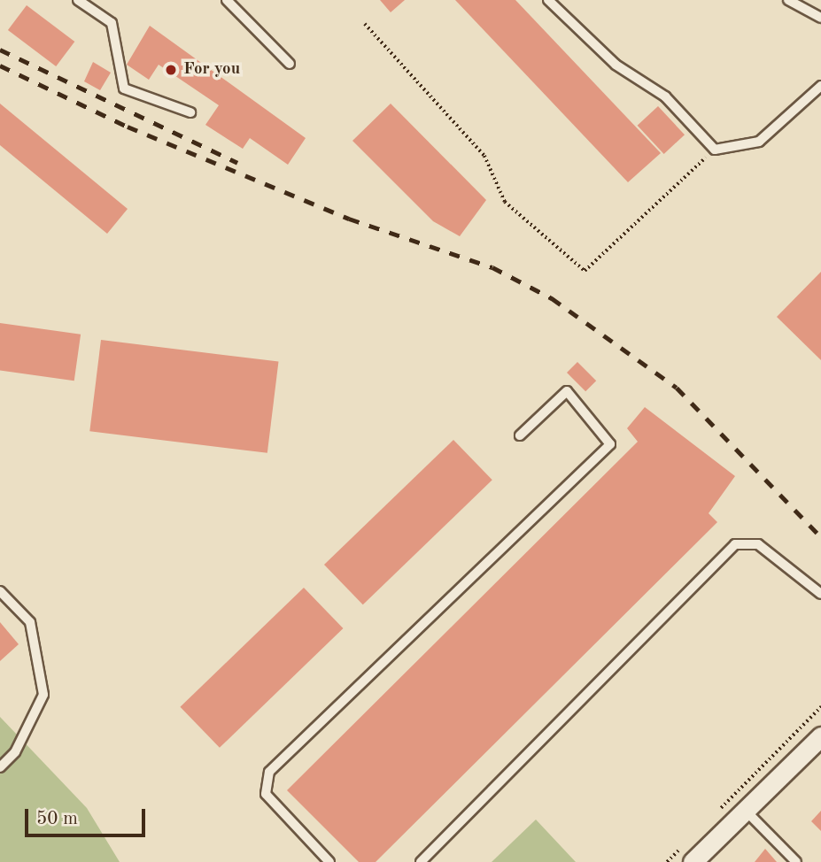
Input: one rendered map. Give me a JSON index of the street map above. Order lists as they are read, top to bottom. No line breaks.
{"places":["For you"],"scale_bar":"50 m"}
